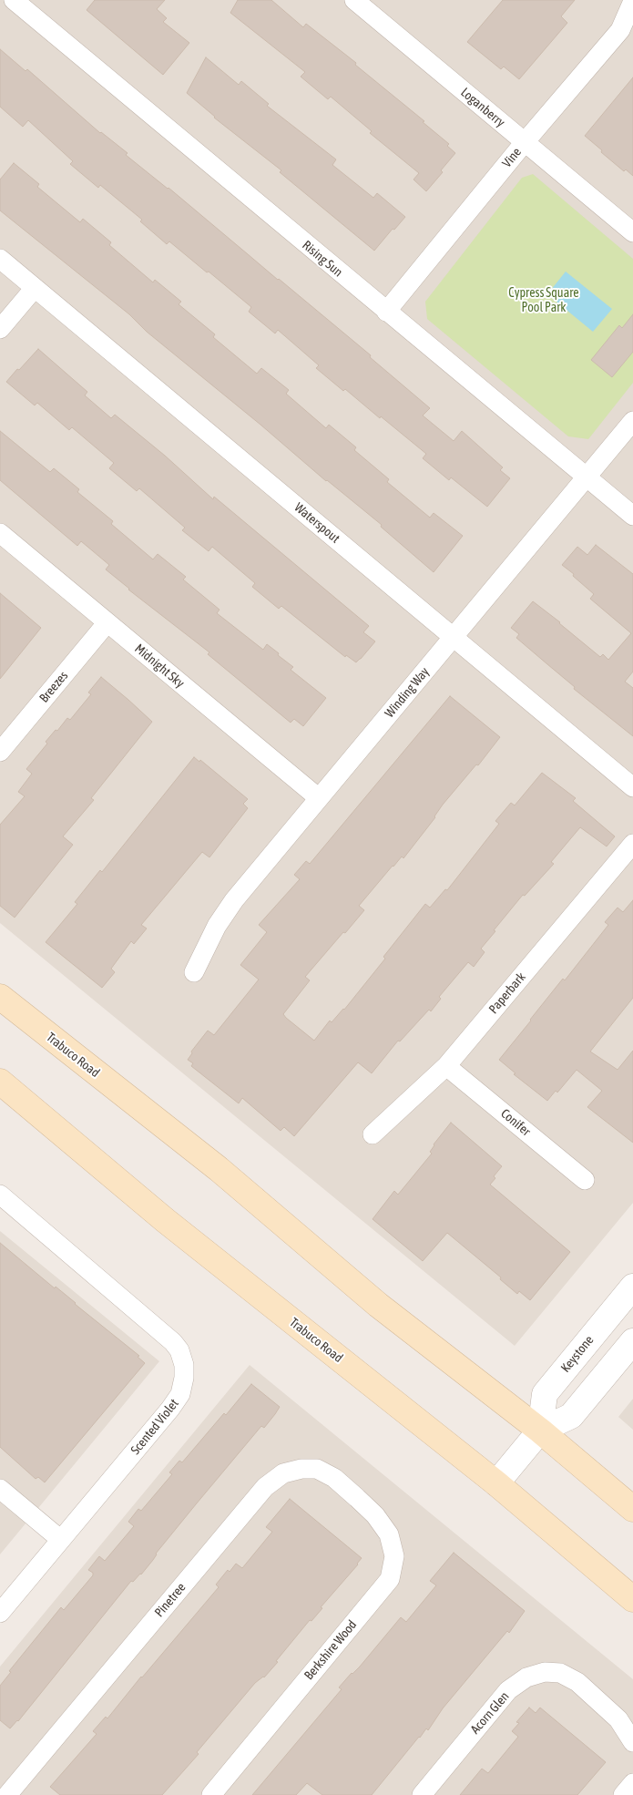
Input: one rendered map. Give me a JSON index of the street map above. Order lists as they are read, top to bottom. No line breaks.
{"streets":{"main road":["Trabuco Road"],"street":["Loganberry","Vine","Rising Sun","Waterspout","Midnight Sky","Breezes","Winding Way","Paperbark","Conifer","Keystone","Scented Violet","Pinetree","Berkshire Wood","Acorn Glen"]},"crossings":[["Loganberry","Vine"],["Vine","Rising Sun"],["Rising Sun","Winding Way"],["Waterspout","Winding Way"],["Midnight Sky","Breezes"],["Midnight Sky","Winding Way"],["Paperbark","Conifer"],["Trabuco Road","Keystone"],["Pinetree","Berkshire Wood"]],"parks":["Cypress Square Pool Park"]}
